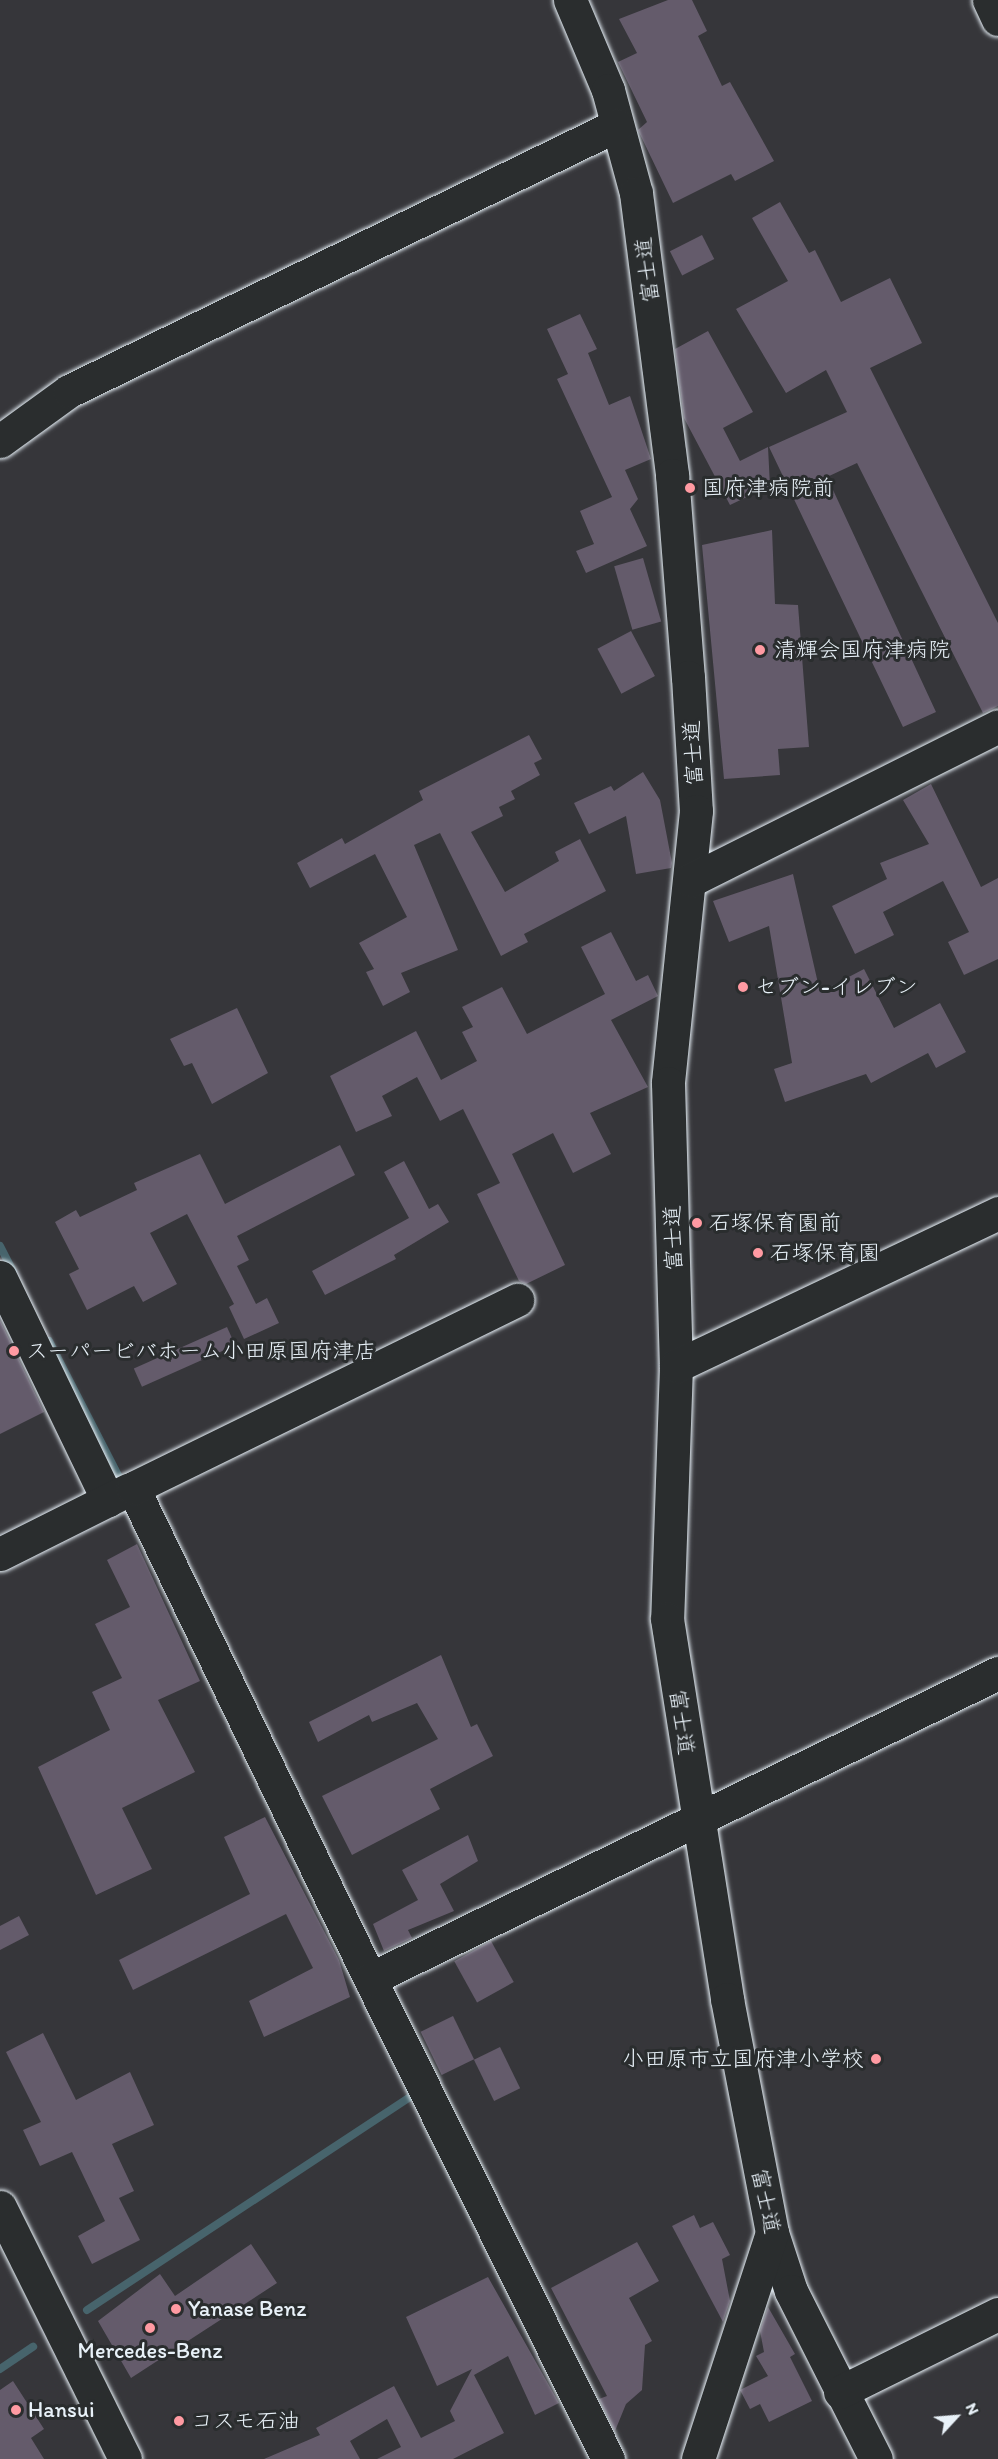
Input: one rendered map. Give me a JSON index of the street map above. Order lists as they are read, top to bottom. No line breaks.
{"streets":{"street":["富士道"]},"places":["国府津病院前","清輝会国府津病院","セブン-イレブン","石塚保育園前","石塚保育園","スーパービバホーム小田原国府津店","小田原市立国府津小学校","Yanase Benz","Mercedes-Benz","Hansui","コスモ石油"],"north":"top right"}
